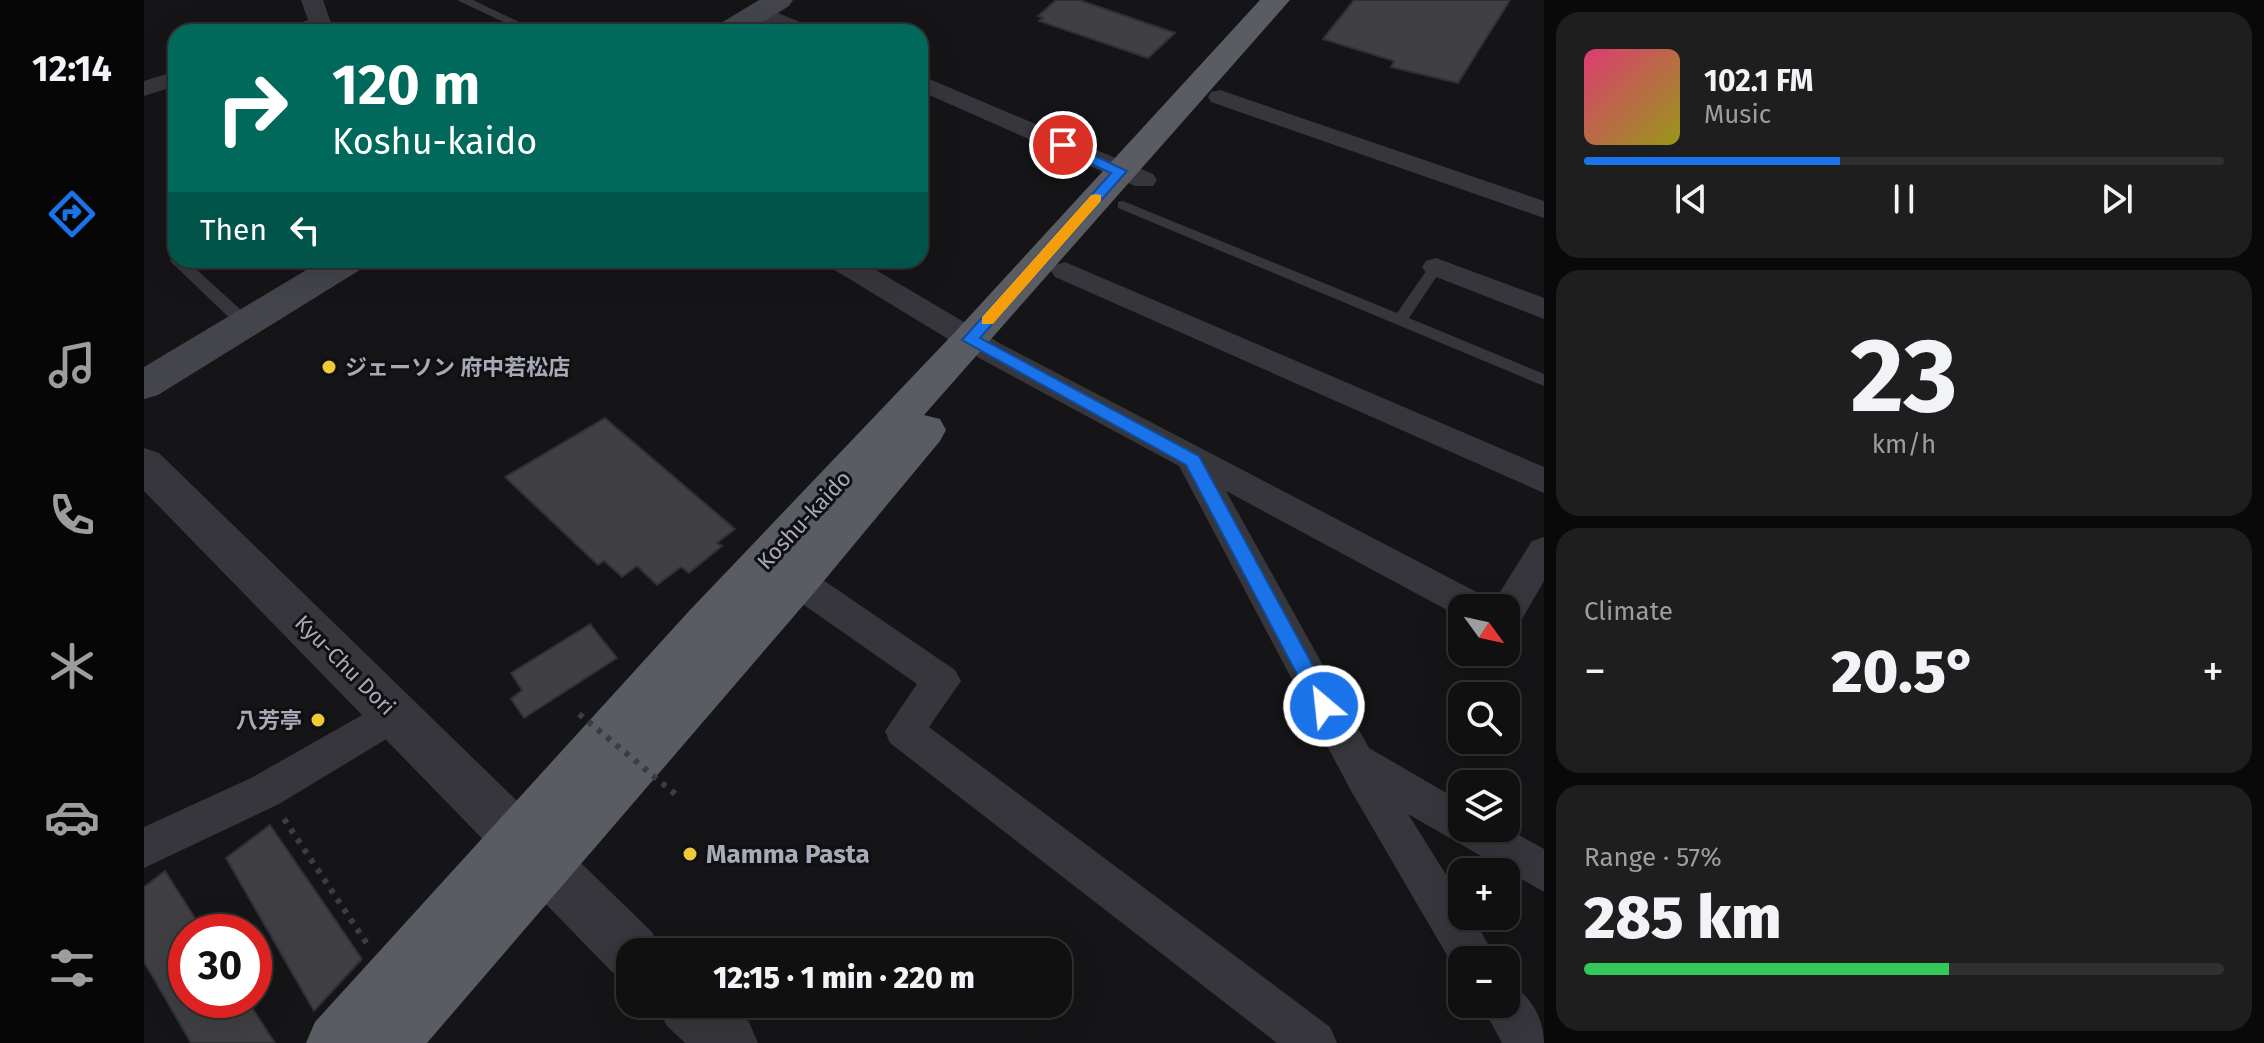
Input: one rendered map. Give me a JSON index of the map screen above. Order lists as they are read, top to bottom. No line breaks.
{"streets":{"highway":["Koshu-kaido"],"street":["Kyu-Chu Dori"]},"crossings":[["Koshu-kaido","Kyu-Chu Dori"]],"places":["ジェーソン 府中若松店","八芳亭","Mamma Pasta"],"north":"bottom right","page":{"tabs":"12:14","turn":["120 m","Koshu-kaido"],"song":["102.1 FM","Music"],"then":"Then","tile":[["23","km/h"],"Climate",["Range · 57%","285 km"]],"map_buttons":["+","−"],"heat":["−","20.5°","+"],"limit":"30","trip":"12:15 · 1 min · 220 m"}}
